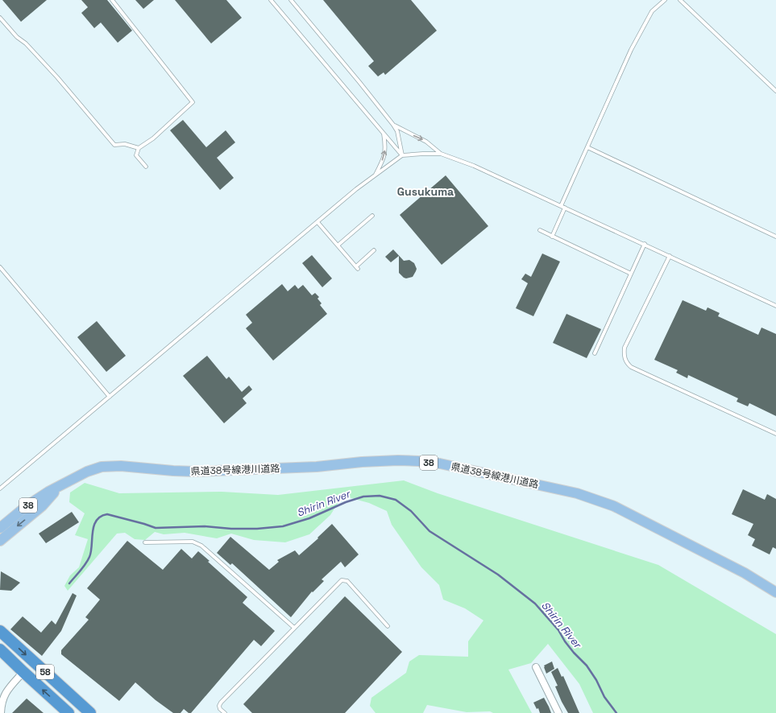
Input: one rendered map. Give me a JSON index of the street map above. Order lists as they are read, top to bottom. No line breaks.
{"streets":{"highway":["58"],"main road":["38","県道38号線港川道路"]},"districts":["Gusukuma"],"water":["Shirin River"]}
